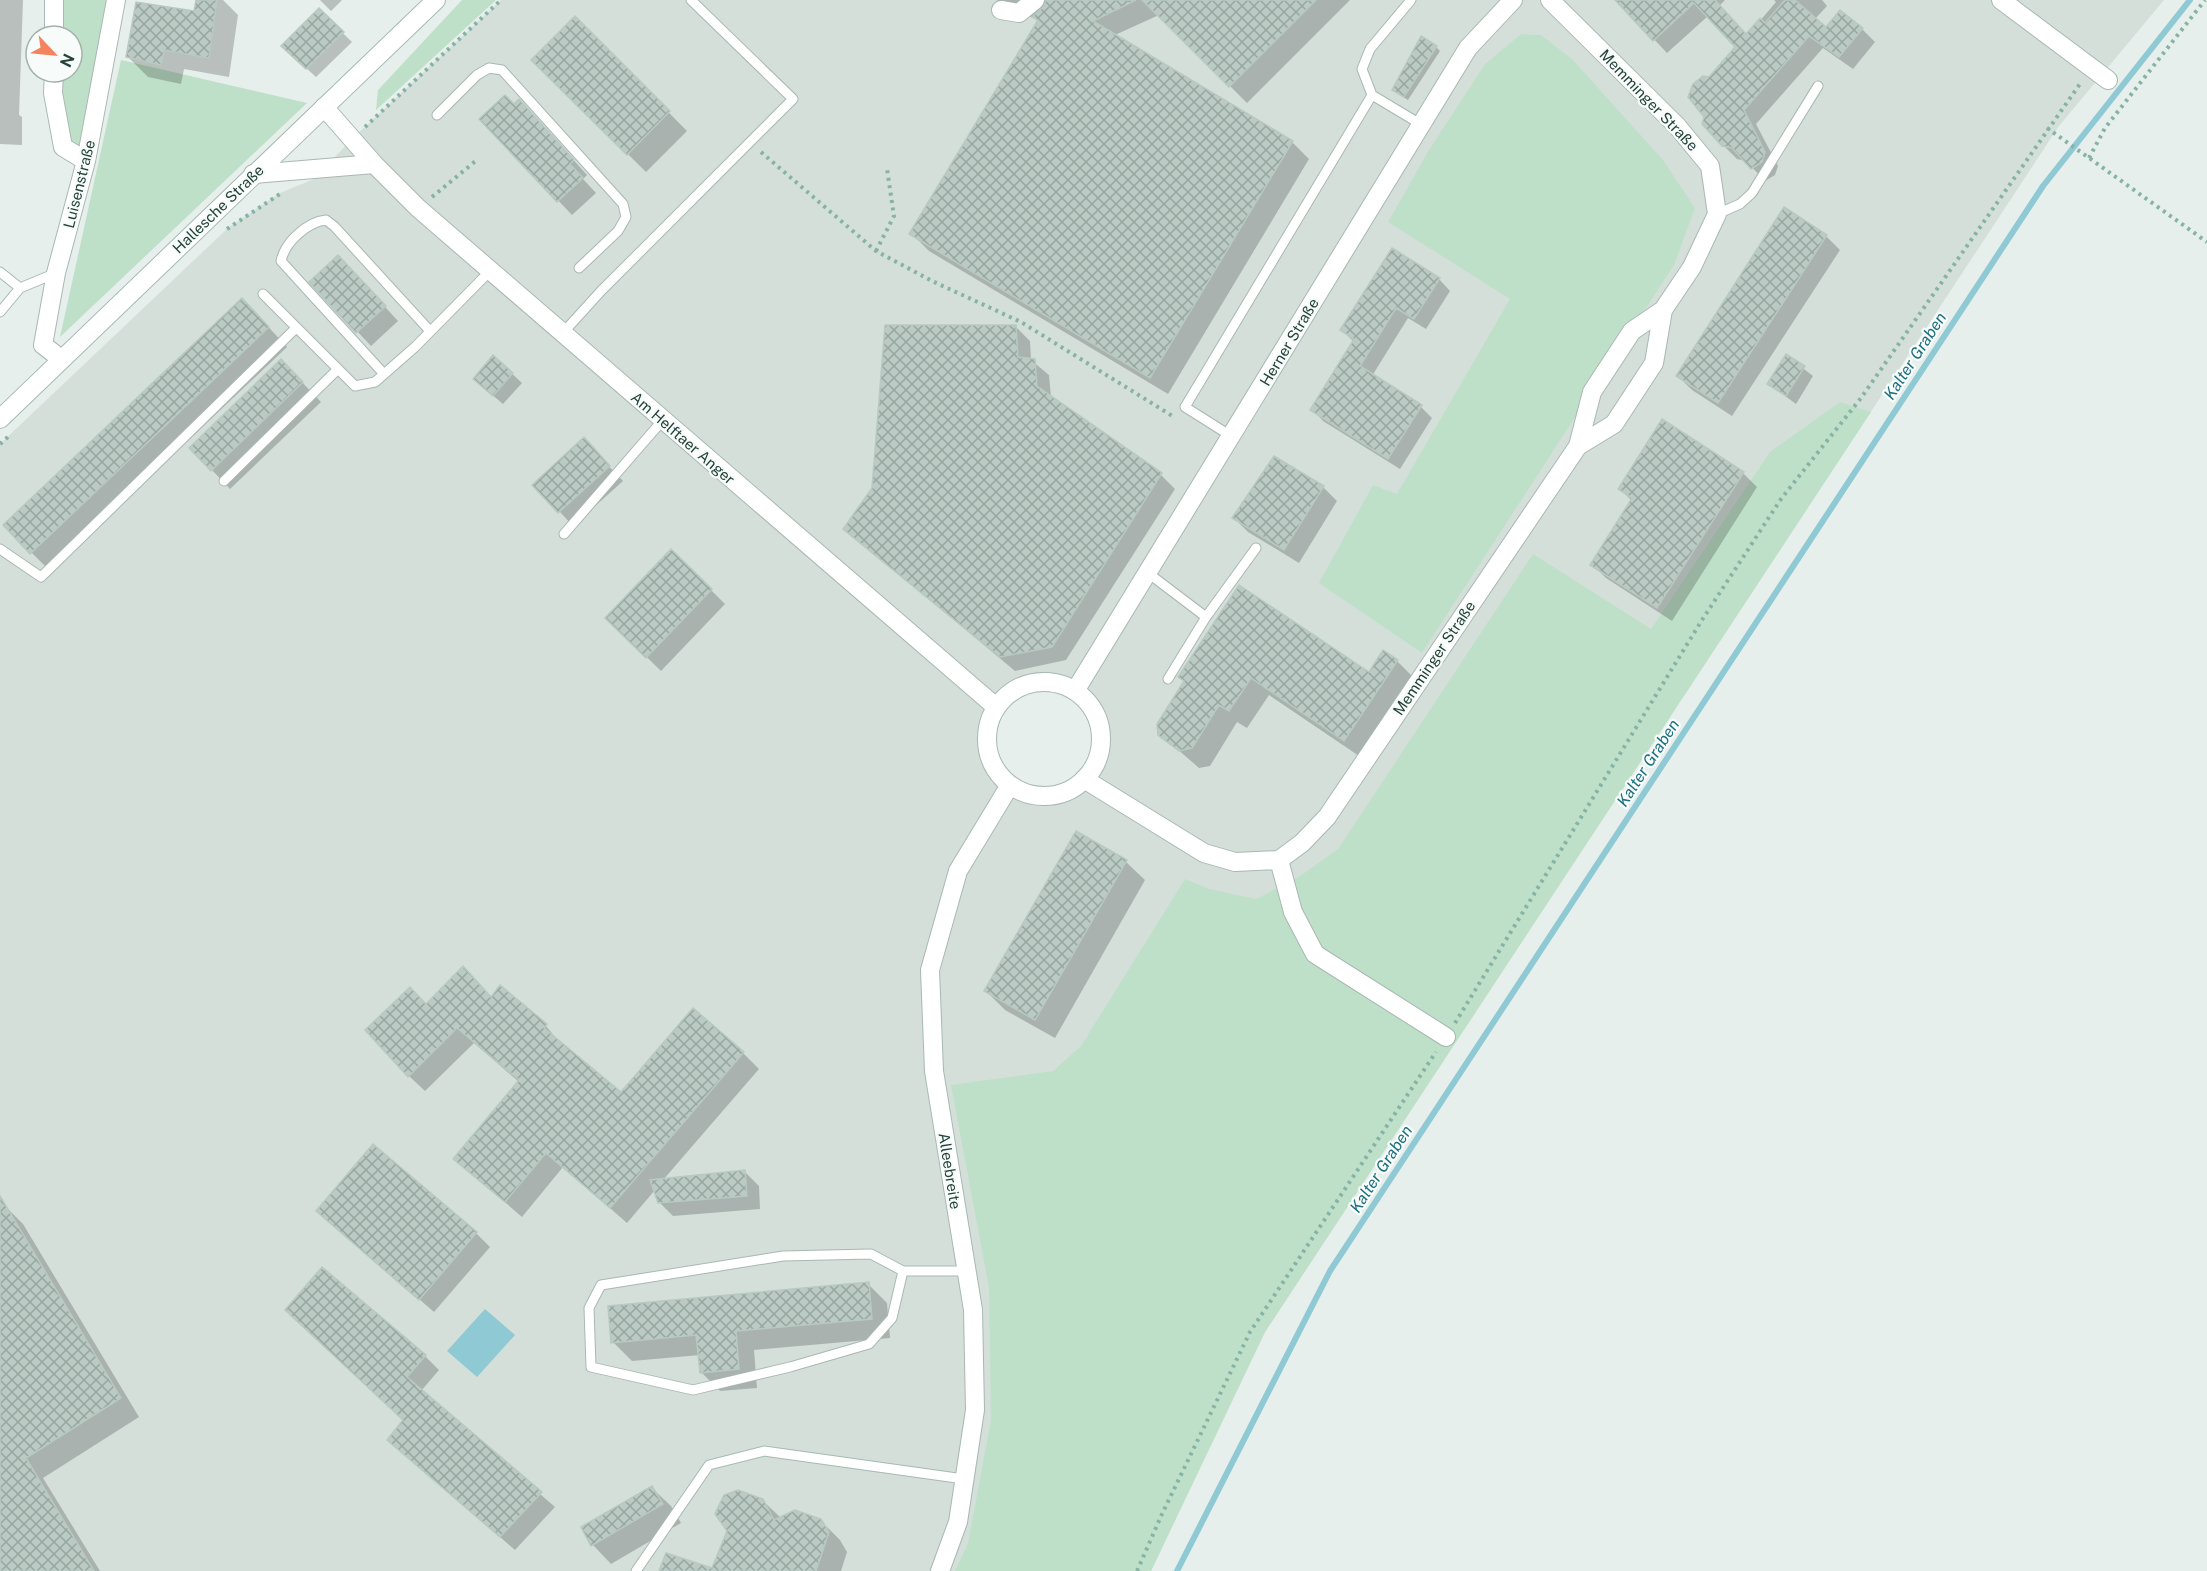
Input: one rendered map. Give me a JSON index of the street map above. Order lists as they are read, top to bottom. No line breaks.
{"streets":{"street":["Memminger Straße","Luisenstraße","Hallesche Straße","Herner Straße","Am Helftaer Anger","Alleebreite"]},"crossings":[["Luisenstraße","Hallesche Straße"],["Hallesche Straße","Am Helftaer Anger"],["Herner Straße","Am Helftaer Anger"],["Herner Straße","Alleebreite"],["Am Helftaer Anger","Alleebreite"]],"water":["Kalter Graben"],"north":"bottom right"}
